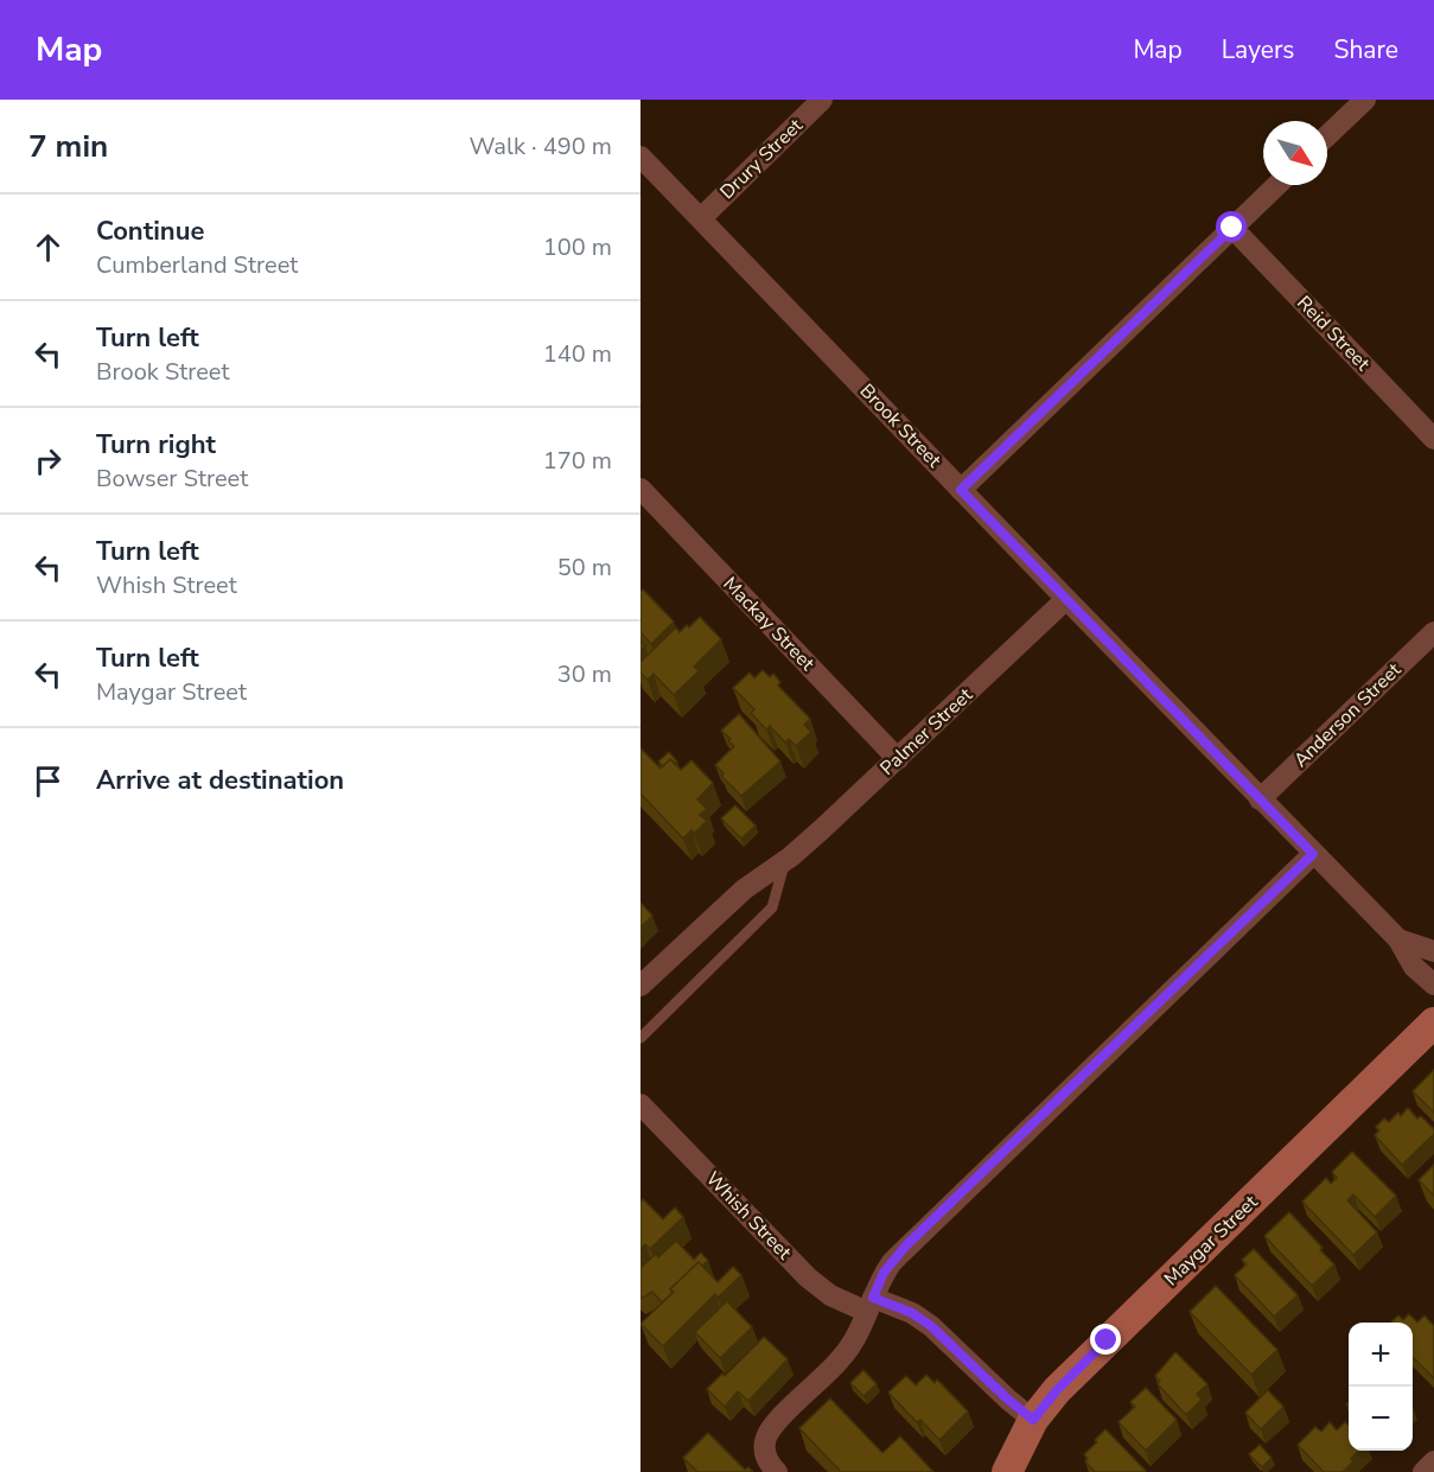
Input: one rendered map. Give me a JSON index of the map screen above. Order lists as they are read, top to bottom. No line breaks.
{"streets":{"main road":["Maygar Street"],"street":["Drury Street","Reid Street","Brook Street","Mackay Street","Anderson Street","Palmer Street","Whish Street"]},"crossings":[["Drury Street","Brook Street"],["Brook Street","Anderson Street"],["Brook Street","Palmer Street"],["Mackay Street","Palmer Street"],["Whish Street","Maygar Street"]],"north":"bottom right","page":{"header":"Map","nav":["Map","Layers","Share"],"heading":["7 min","Walk · 490 m"],"list":[["Continue","Cumberland Street","100 m"],["Turn left","Brook Street","140 m"],["Turn right","Bowser Street","170 m"],["Turn left","Whish Street","50 m"],["Turn left","Maygar Street","30 m"],"Arrive at destination"],"map_buttons":["+","−"]}}
